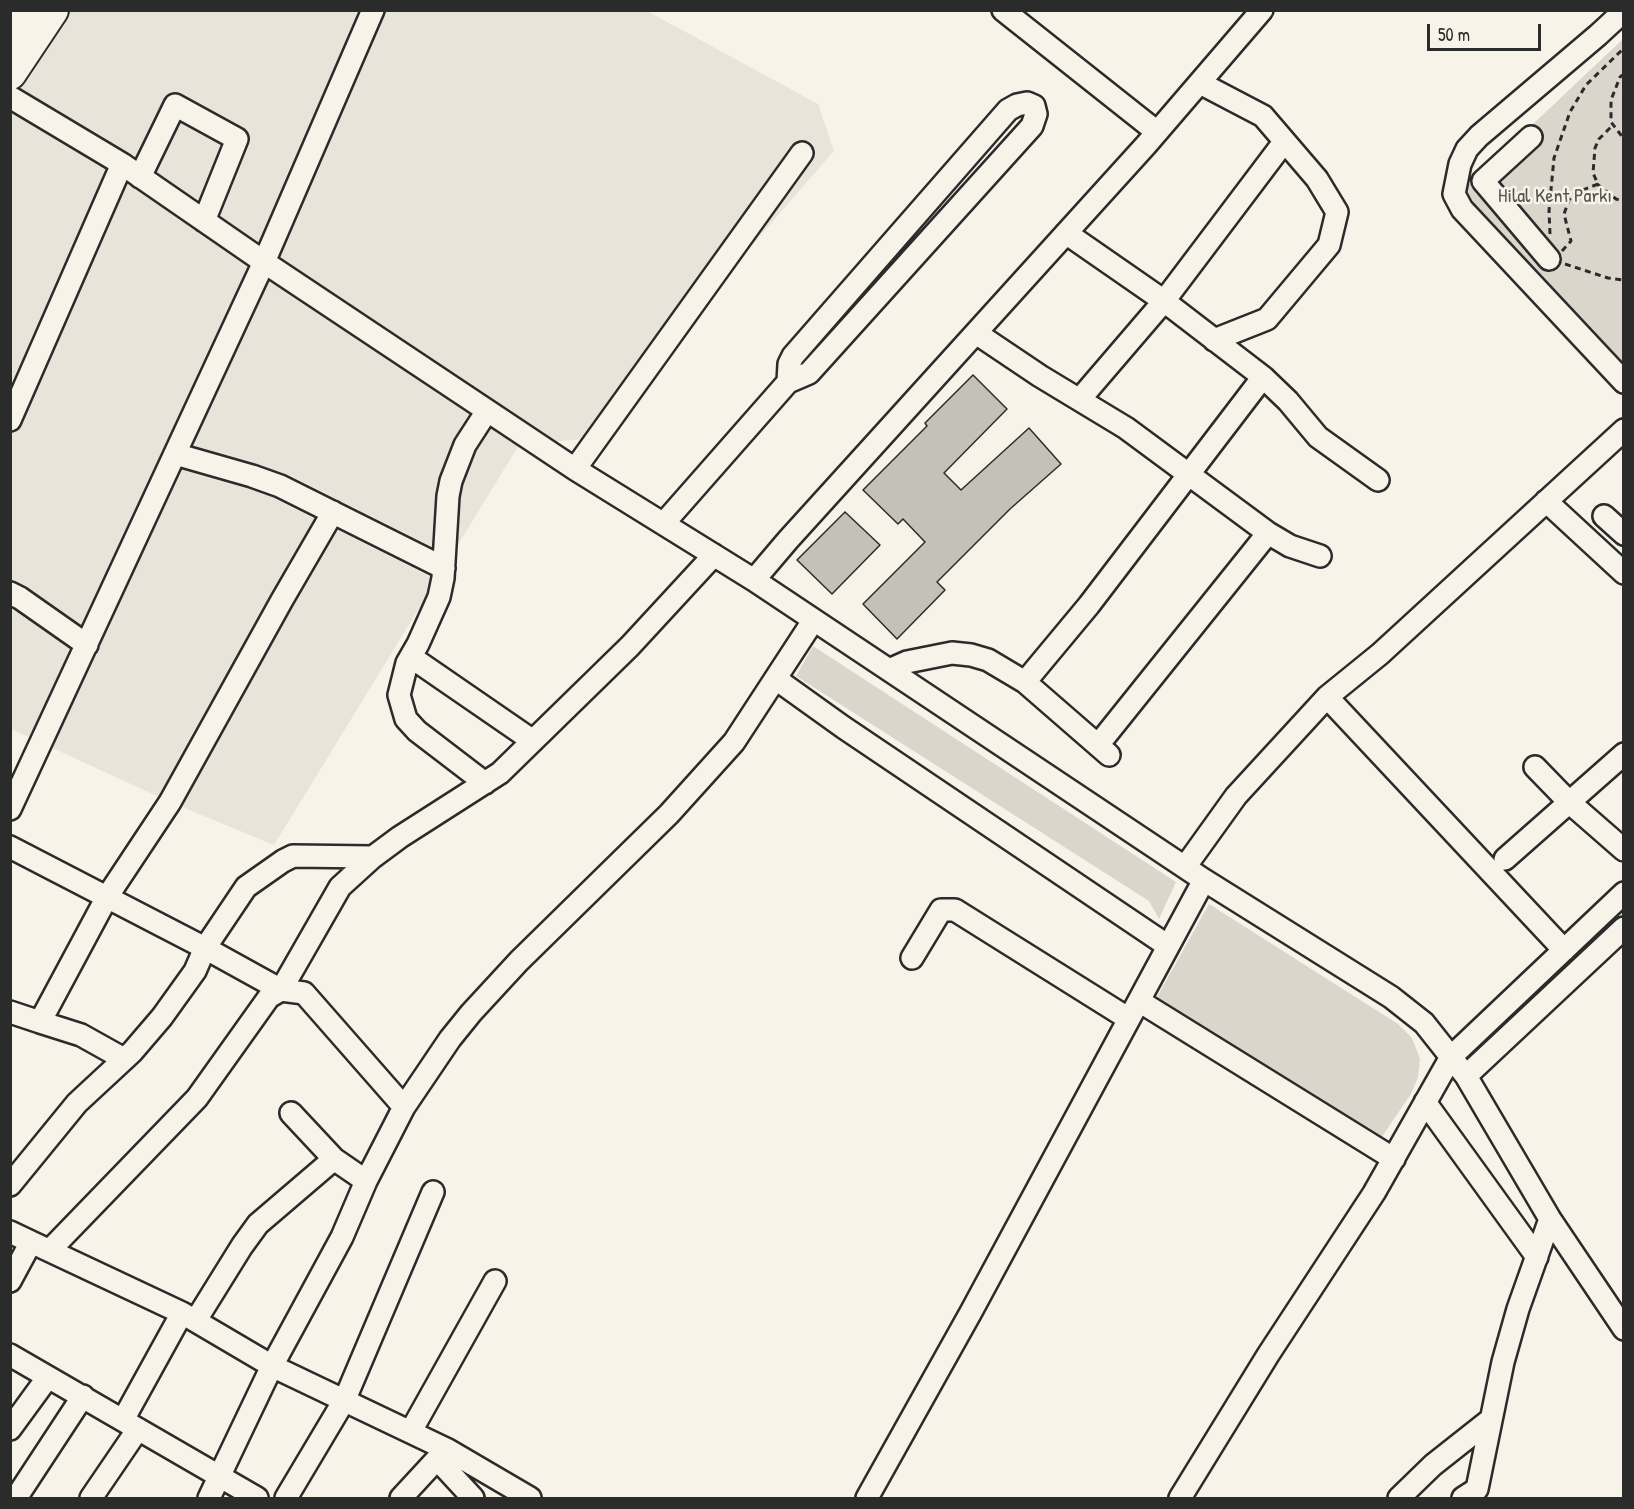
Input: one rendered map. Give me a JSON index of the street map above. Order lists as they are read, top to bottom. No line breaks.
{"parks":["Hilal Kent Parkı"],"scale_bar":"50 m"}
